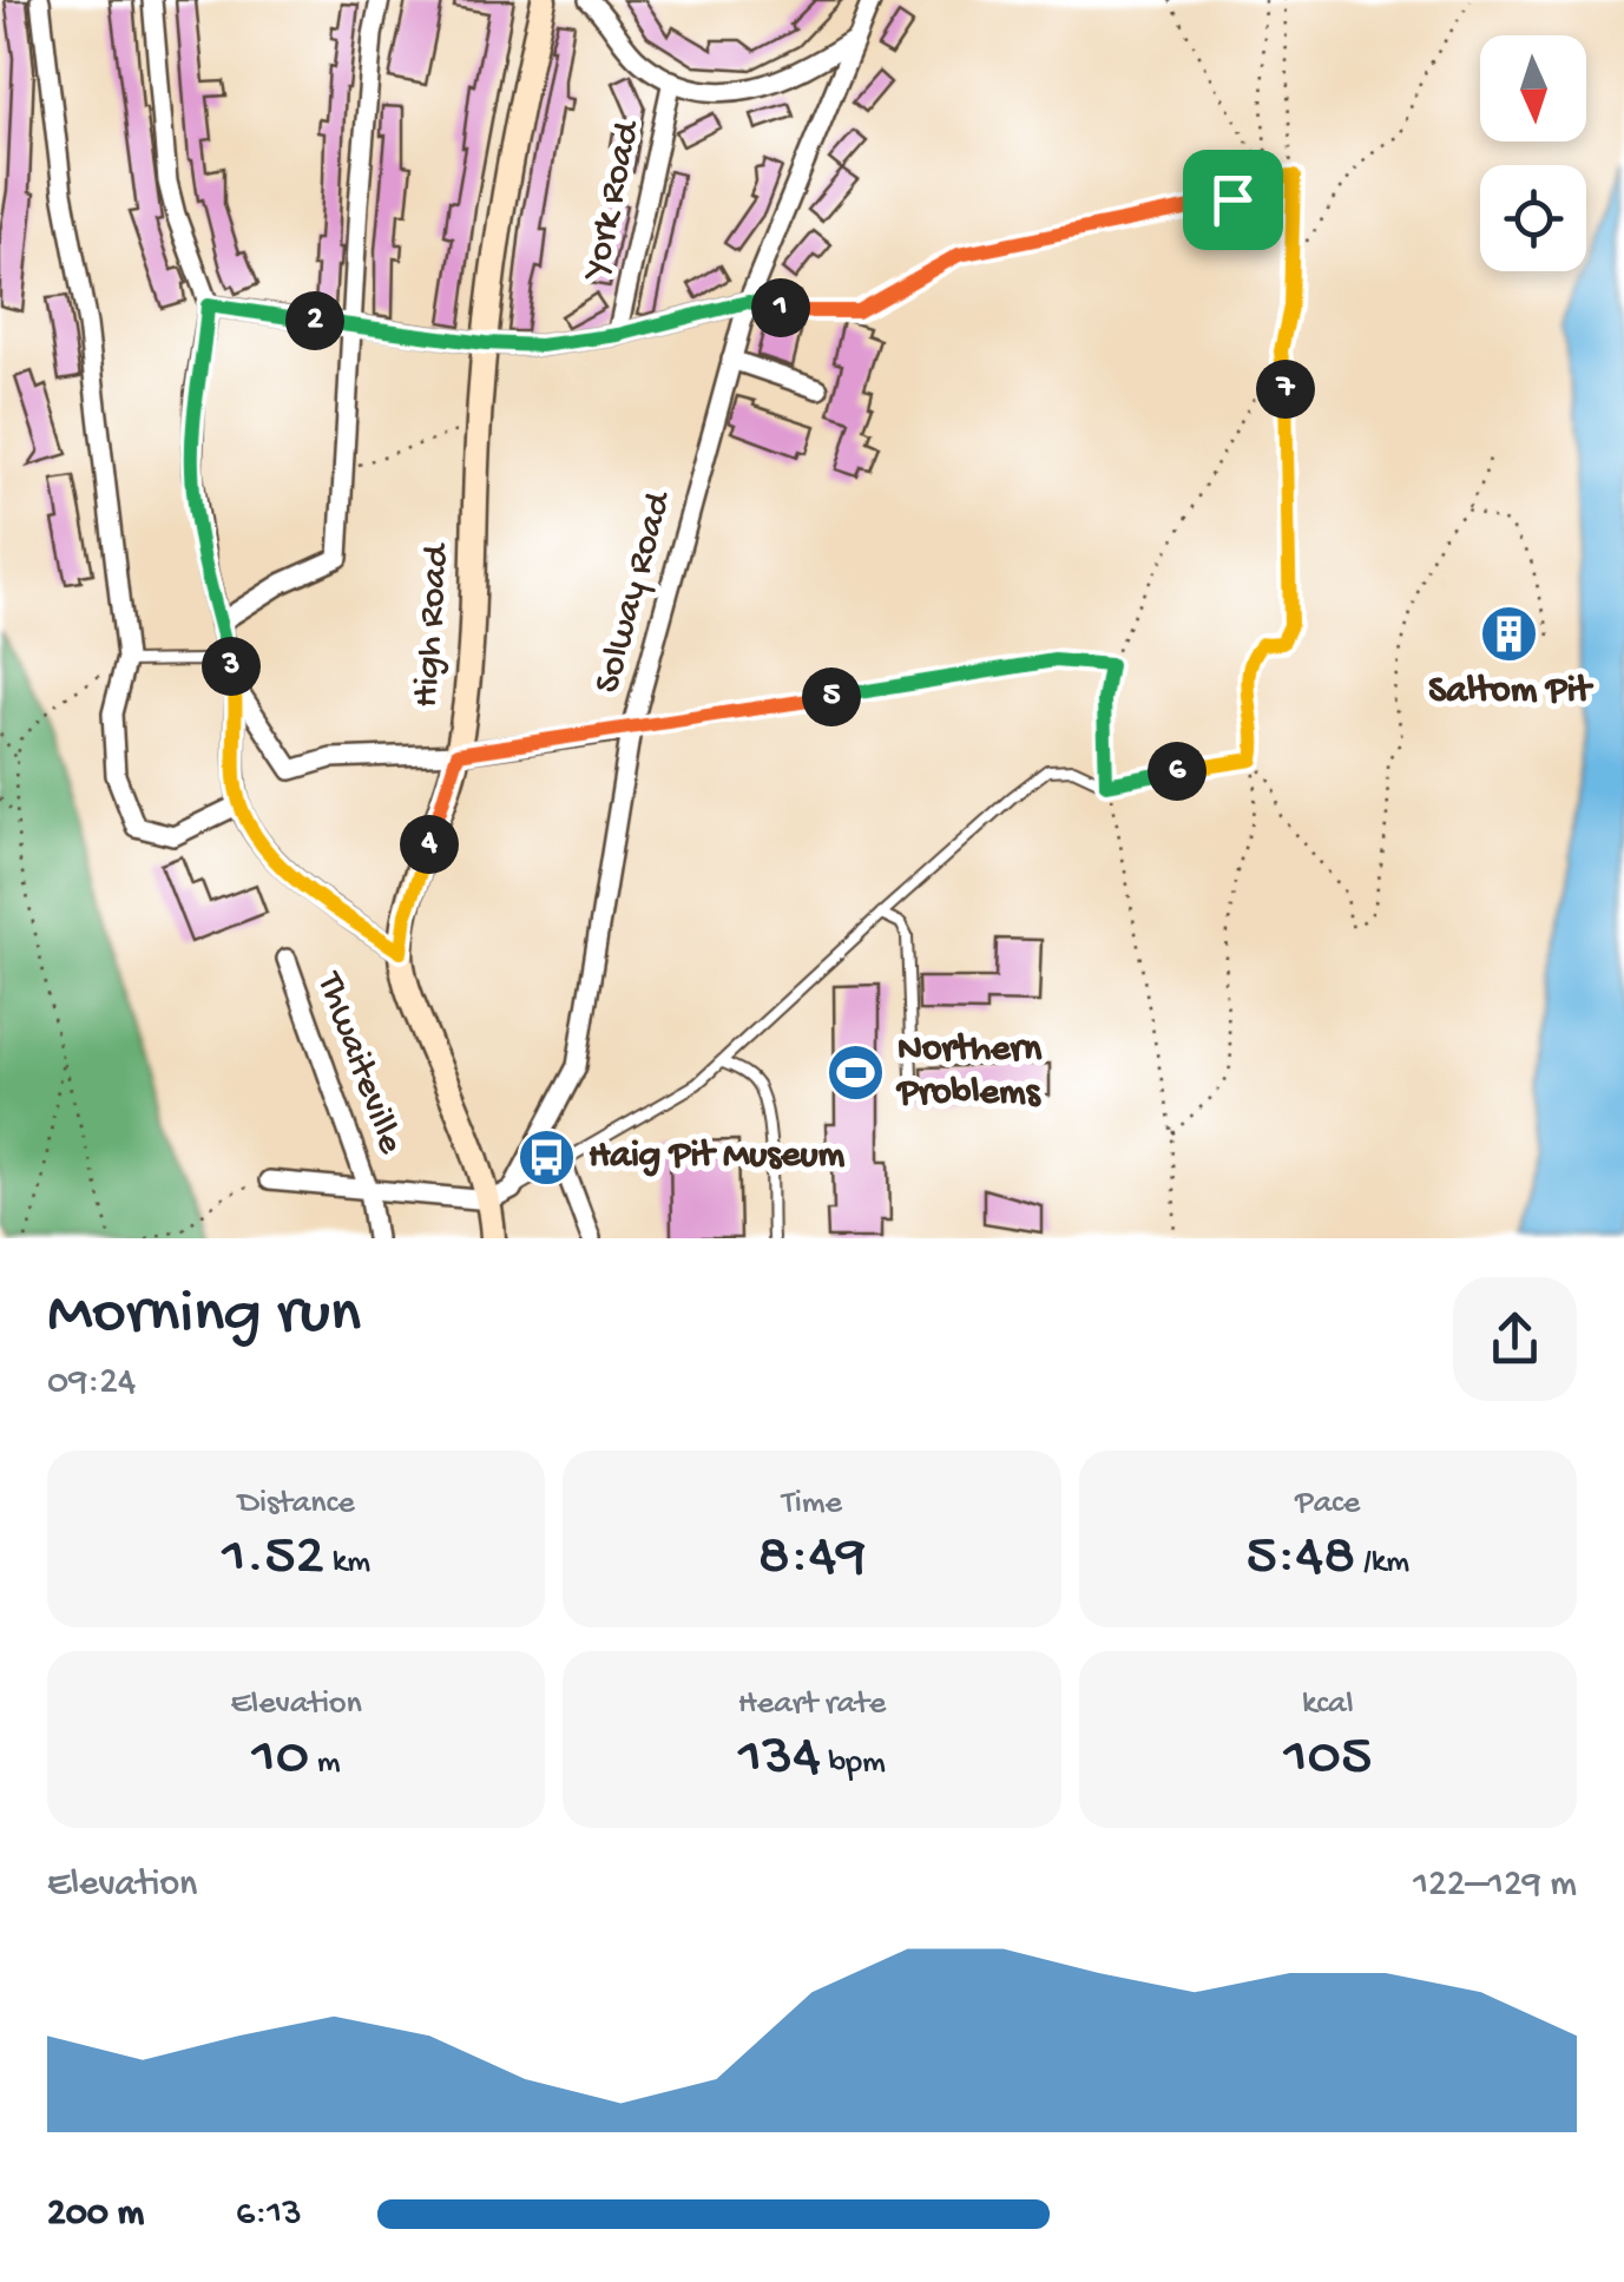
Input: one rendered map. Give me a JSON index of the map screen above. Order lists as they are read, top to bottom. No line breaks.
{"streets":{"street":["York Road","Solway Road","High Road","Thwaiteville"]},"crossings":[["Solway Road","High Road"],["Solway Road","Thwaiteville"],["High Road","Thwaiteville"]],"places":{"building":["Saltom Pit"],"sports":["Northern Problems"],"bus stop":["Haig Pit Museum"]},"north":"bottom","page":{"pins":["1","2","7","3","5","6","4"],"heading":["Morning run","09:24"],"stats":[["Distance","1.52 km"],["Time","8:49"],["Pace","5:48 /km"],["Elevation","10 m"],["Heart rate","134 bpm"],["kcal","105"]],"chart":["Elevation","122–129 m"],"list":[{"name":"200 m","note":"6:13"}]}}
